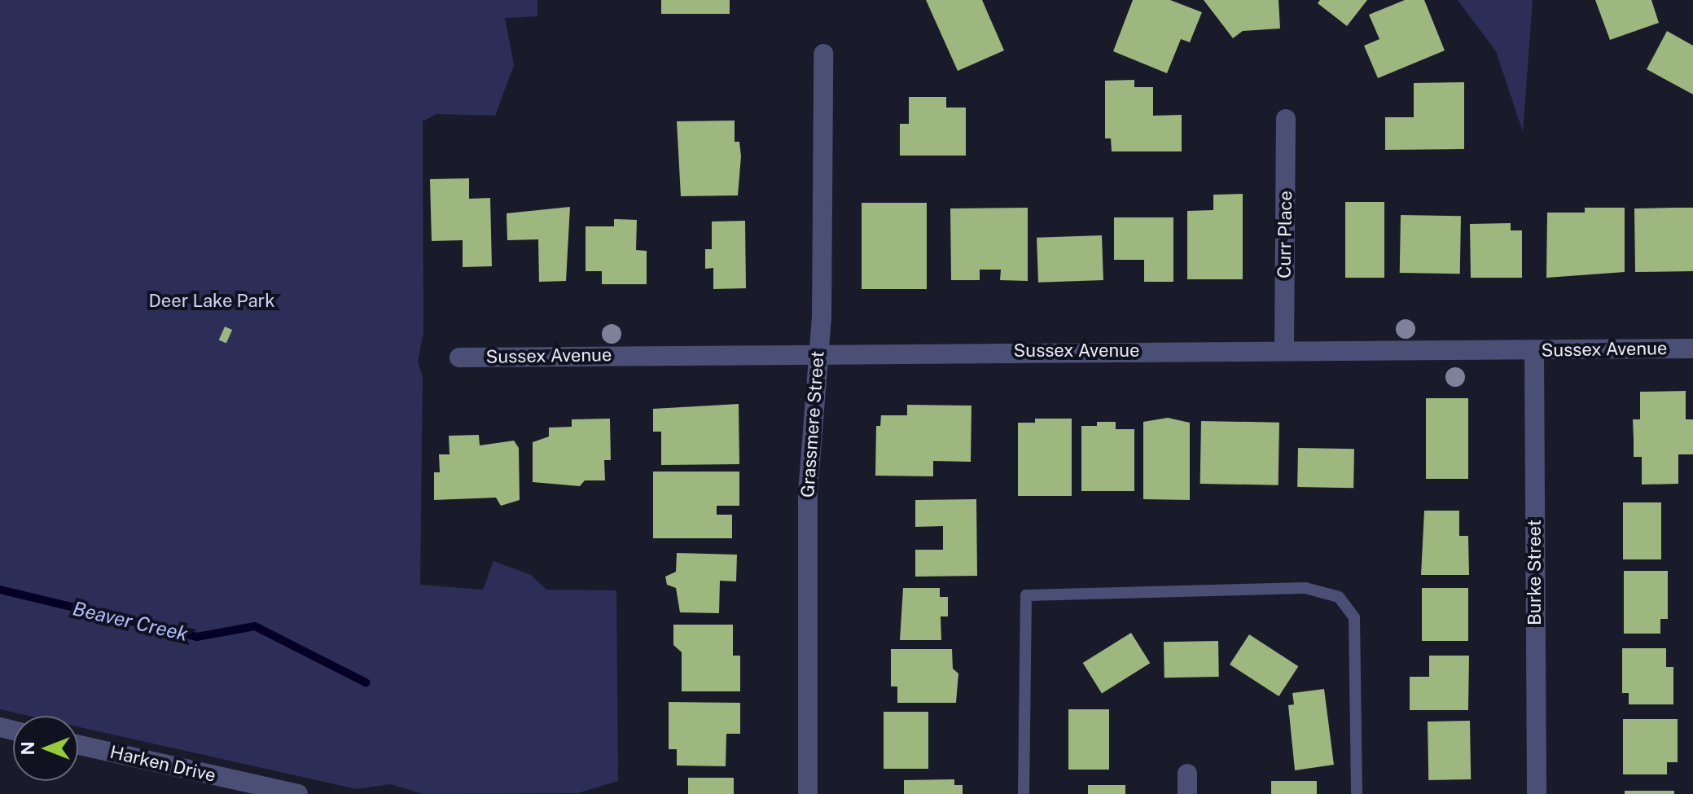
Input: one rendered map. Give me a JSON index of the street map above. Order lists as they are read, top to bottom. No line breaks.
{"streets":{"street":["Curr Place","Sussex Avenue","Grassmere Street","Burke Street","Harken Drive"]},"crossings":[["Curr Place","Sussex Avenue"],["Sussex Avenue","Grassmere Street"],["Sussex Avenue","Burke Street"]],"water":["Beaver Creek"],"parks":["Deer Lake Park"],"north":"left"}
